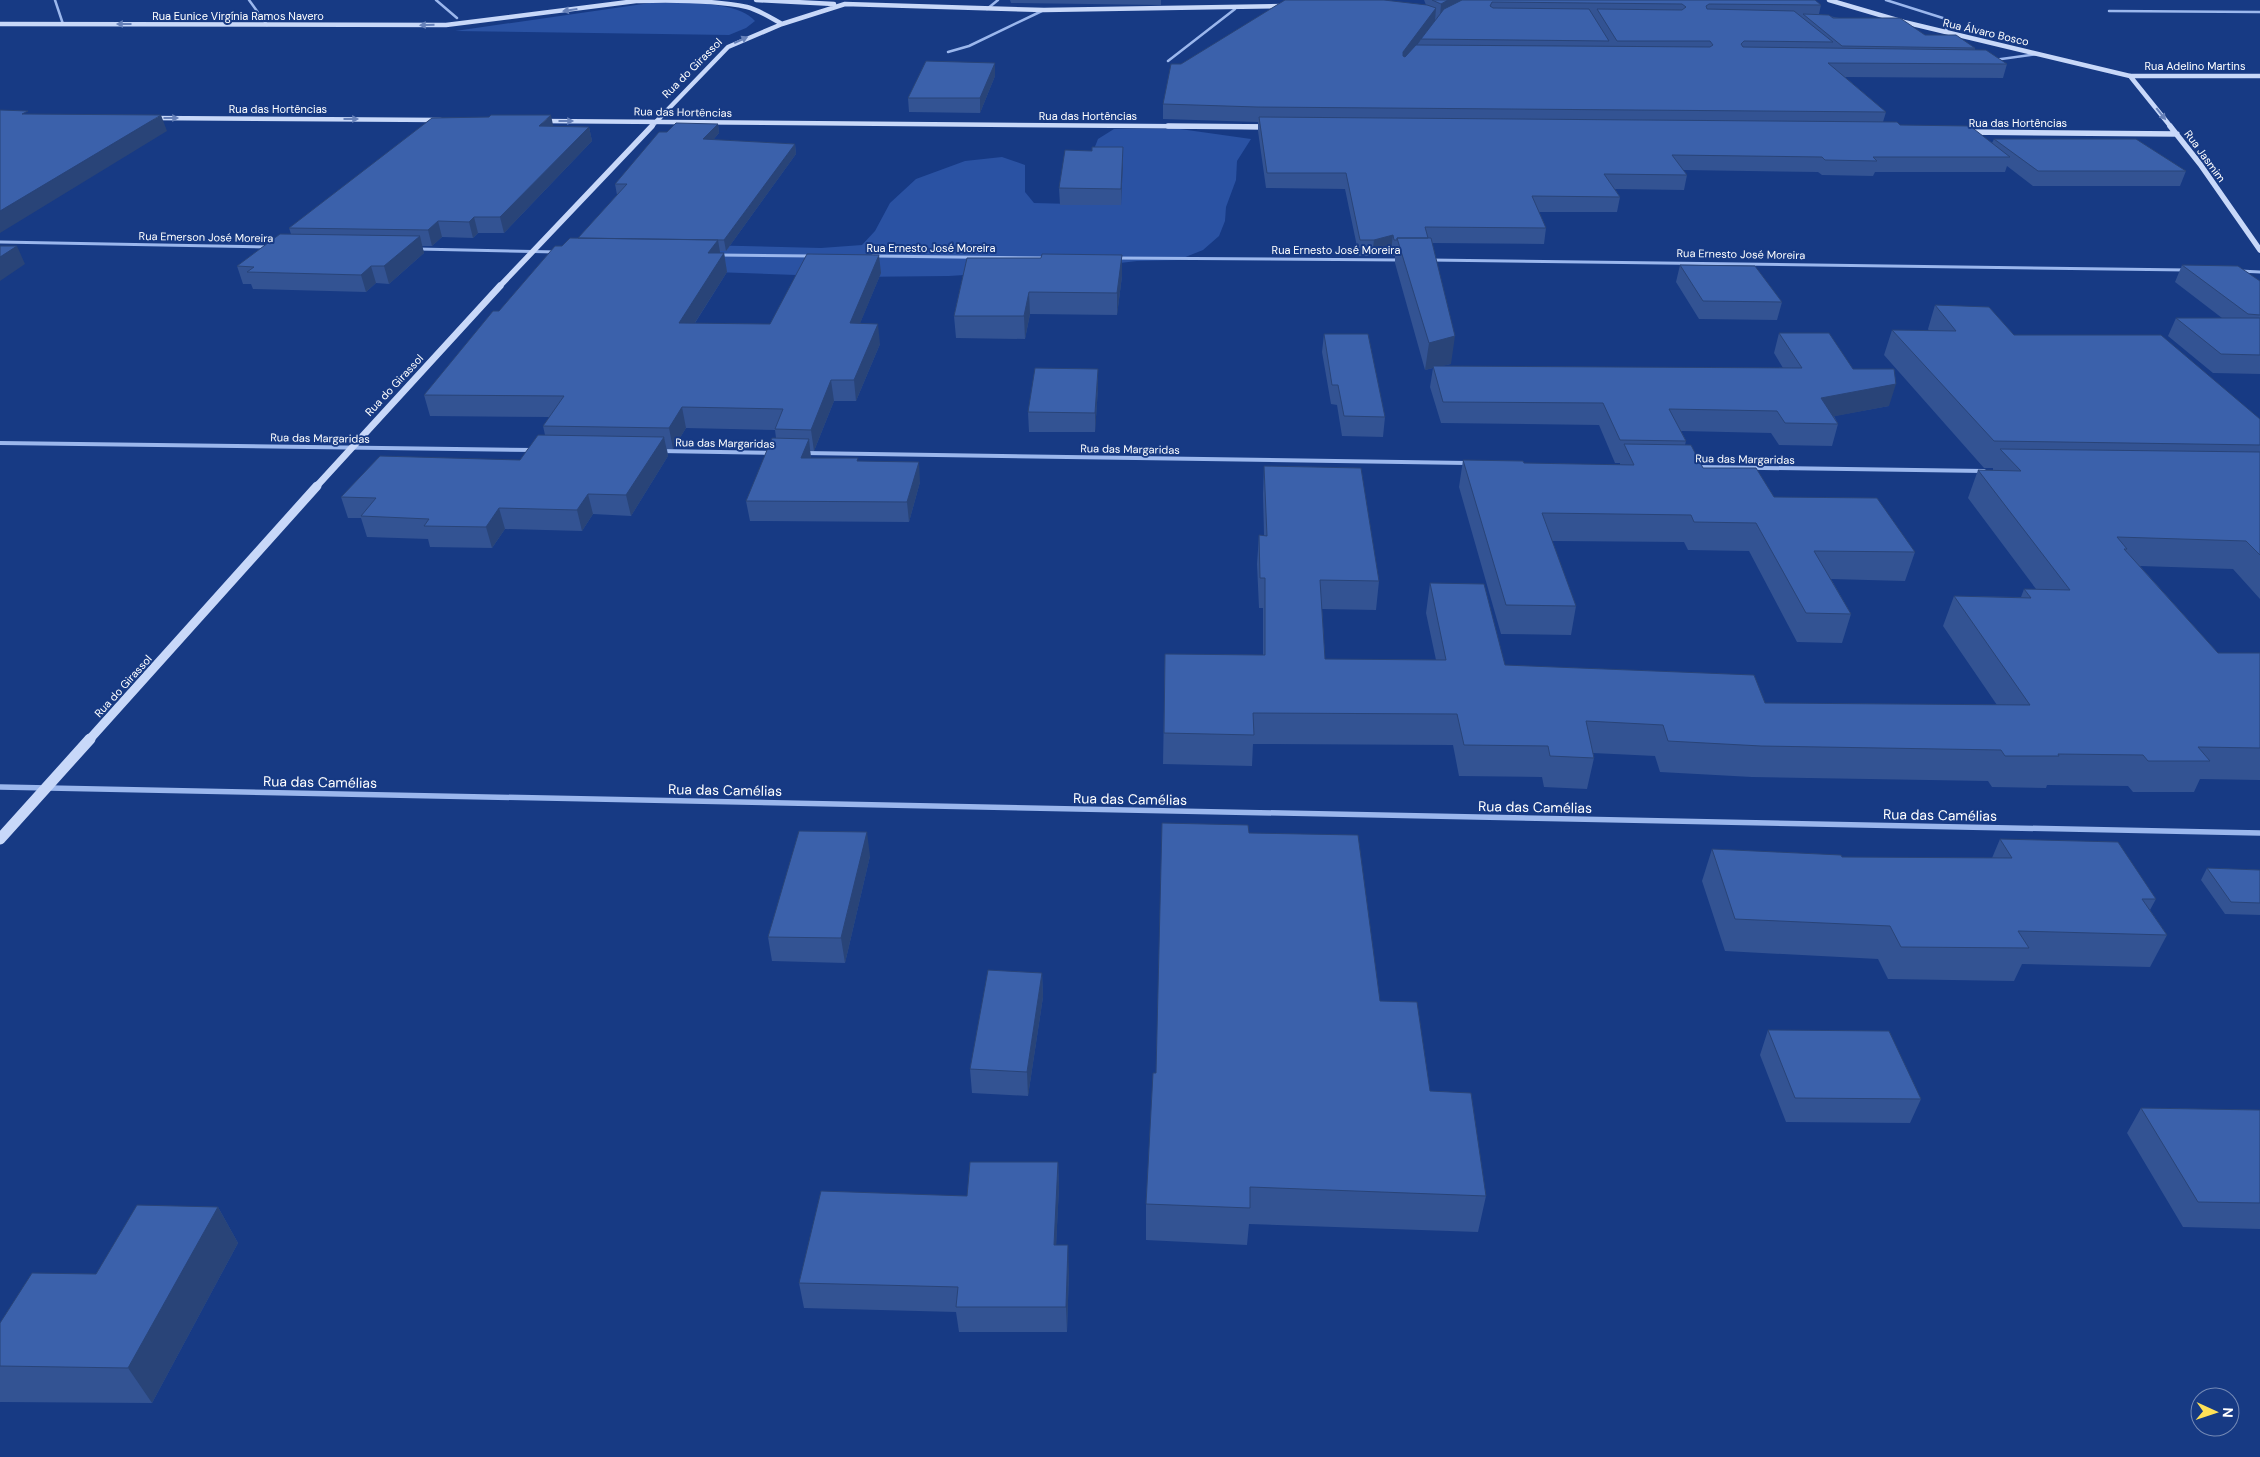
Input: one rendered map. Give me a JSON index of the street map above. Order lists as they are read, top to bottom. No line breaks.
{"streets":{"main road":["Rua Eunice Virgínia Ramos Navero","Rua Álvaro Bosco","Rua Adelino Martins","Rua do Girassol","Rua das Hortências","Rua Jasmim"],"street":["Rua Emerson José Moreira","Rua Ernesto José Moreira","Rua das Margaridas","Rua das Camélias"]},"crossings":[["Rua Álvaro Bosco","Rua Adelino Martins"],["Rua Álvaro Bosco","Rua Jasmim"],["Rua Adelino Martins","Rua Jasmim"],["Rua do Girassol","Rua das Hortências"],["Rua do Girassol","Rua das Margaridas"],["Rua do Girassol","Rua das Camélias"],["Rua das Hortências","Rua Jasmim"]],"one_way":["Rua Eunice Virgínia Ramos Navero"],"north":"right"}
